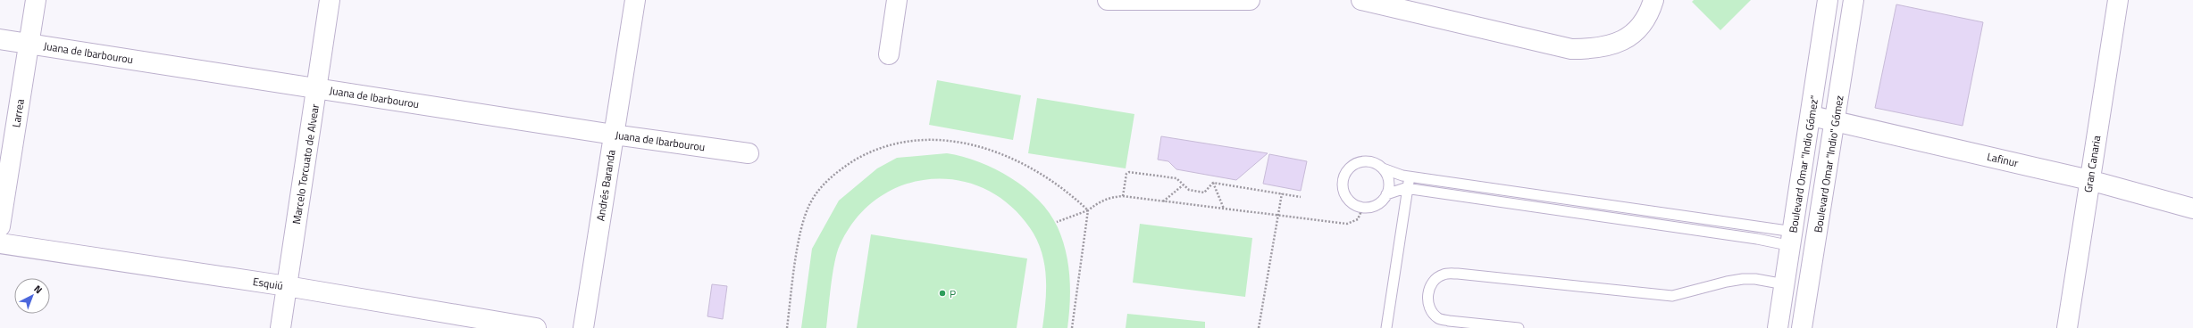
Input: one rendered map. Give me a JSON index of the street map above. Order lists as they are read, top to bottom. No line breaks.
{"streets":{"street":["Juana de Ibarbourou","Larrea","Lafinur","Marcelo Torcuato de Alvear","Boulevard Omar \"Indio Gómez\"","Boulevard Omar \"Indio\" Gómez","Gran Canaria","Andrés Baranda","Esquiú"]},"crossings":[["Juana de Ibarbourou","Larrea"],["Juana de Ibarbourou","Marcelo Torcuato de Alvear"],["Juana de Ibarbourou","Andrés Baranda"],["Lafinur","Boulevard Omar \"Indio Gómez\""],["Lafinur","Boulevard Omar \"Indio\" Gómez"],["Lafinur","Gran Canaria"],["Marcelo Torcuato de Alvear","Esquiú"]],"places":["P"],"north":"top right"}
